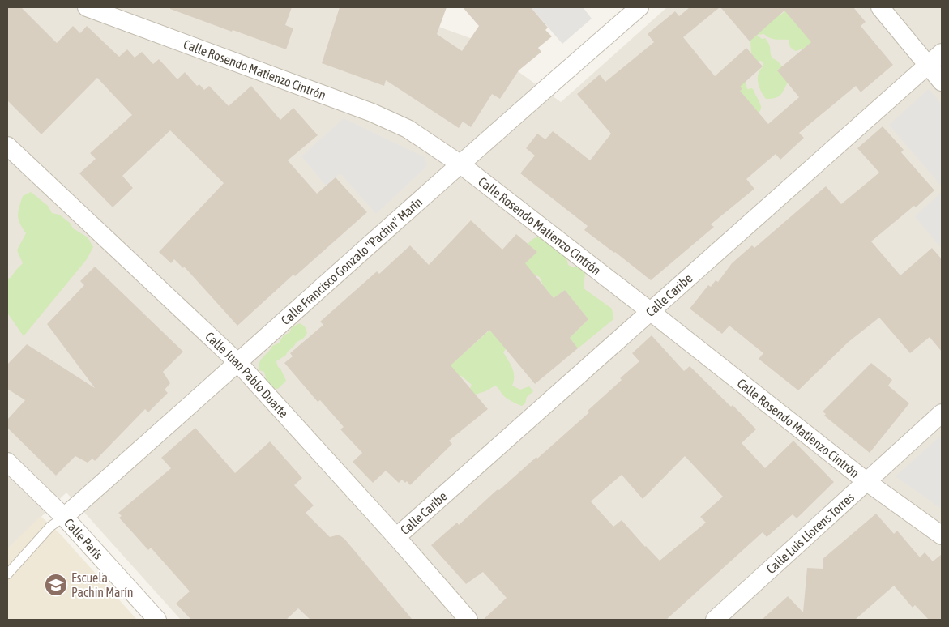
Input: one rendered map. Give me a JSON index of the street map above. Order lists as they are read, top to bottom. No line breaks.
{"streets":{"street":["Calle Rosendo Matienzo Cintrón","Calle Francisco Gonzalo \"Pachín\" Marín","Calle Caribe","Calle Juan Pablo Duarte","Calle Luis Llorens Torres","Calle París"]},"crossings":[["Calle Rosendo Matienzo Cintrón","Calle Francisco Gonzalo \"Pachín\" Marín"],["Calle Rosendo Matienzo Cintrón","Calle Caribe"],["Calle Rosendo Matienzo Cintrón","Calle Luis Llorens Torres"],["Calle Francisco Gonzalo \"Pachín\" Marín","Calle Juan Pablo Duarte"],["Calle Francisco Gonzalo \"Pachín\" Marín","Calle París"],["Calle Caribe","Calle Juan Pablo Duarte"]],"places":{"school or university":["Escuela Pachin Marín"]}}
